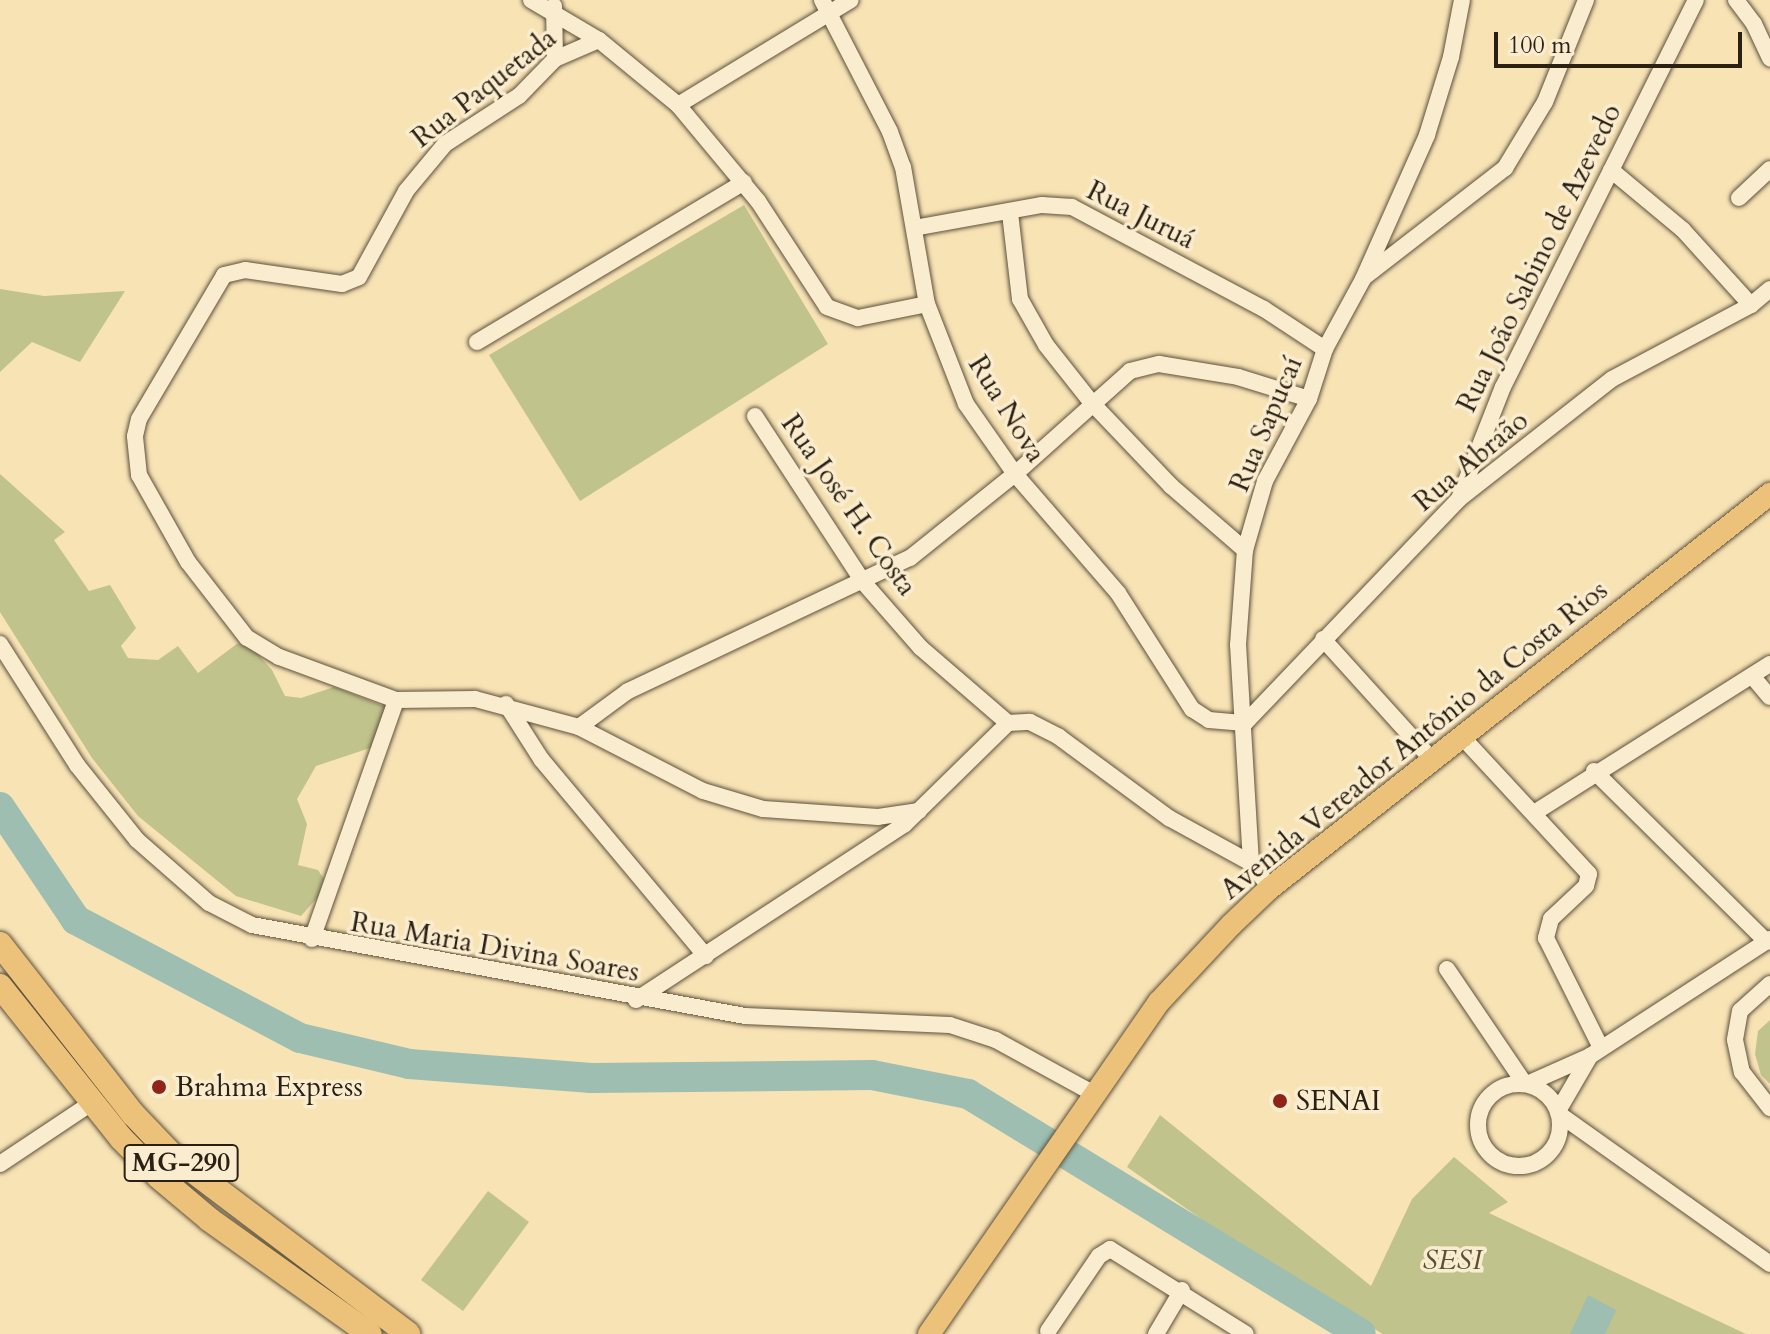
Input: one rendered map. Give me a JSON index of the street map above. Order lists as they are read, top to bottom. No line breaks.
{"streets":{"highway":["MG-290"],"main road":["Avenida Vereador Antônio da Costa Rios"],"street":["Rua Paquetada","Rua Juruá","Rua João Sabino de Azevedo","Rua Nova","Rua Sapucaí","Rua Abraão","Rua José H. Costa","Rua Maria Divina Soares"]},"crossings":[["Rua Paquetada","Rua Nova"],["Rua Juruá","Rua Nova"],["Rua Juruá","Rua Sapucaí"],["Rua João Sabino de Azevedo","Rua Abraão"],["Rua Nova","Rua Sapucaí"],["Rua Nova","Rua Abraão"],["Rua Sapucaí","Rua Abraão"],["Rua Sapucaí","Rua José H. Costa"],["Avenida Vereador Antônio da Costa Rios","Rua Maria Divina Soares"]],"parks":["SESI"],"places":["Brahma Express","SENAI"],"scale_bar":"100 m"}
